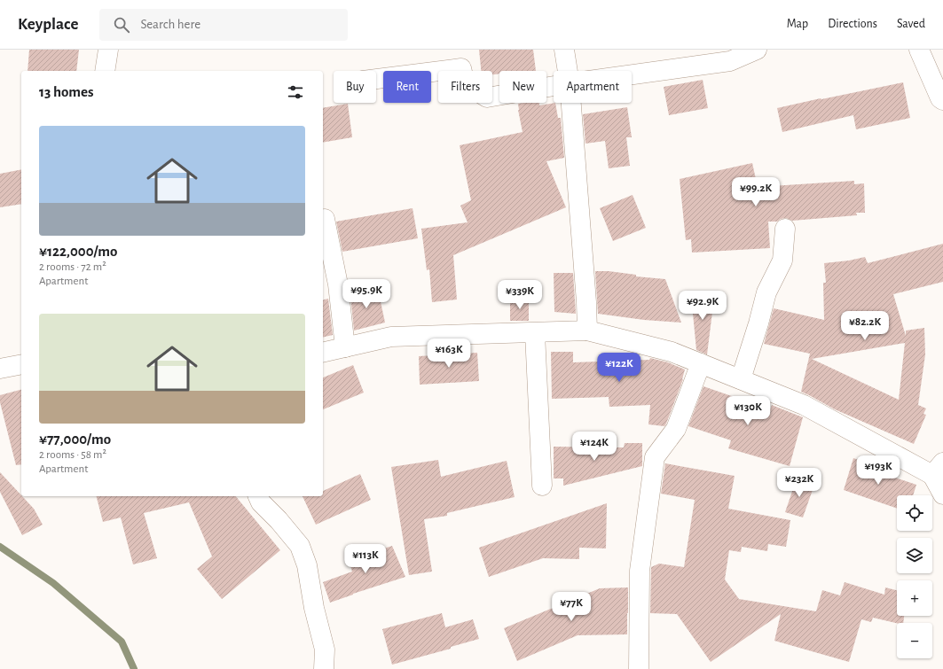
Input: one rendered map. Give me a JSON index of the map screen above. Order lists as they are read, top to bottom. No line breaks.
{"page":{"header":"Keyplace","search":"Search here","nav":["Map","Directions","Saved"],"chip":["Buy","Rent","Filters","New","Apartment"],"heading":"13 homes","list":[{"name":"¥122,000/mo","note":"2 rooms · 72 m² · Apartment"},{"name":"¥77,000/mo","note":"2 rooms · 58 m² · Apartment"}],"price":["¥99.2K","¥95.9K","¥339K","¥92.9K","¥82.2K","¥163K","¥122K","¥130K","¥124K","¥193K","¥232K","¥113K","¥77K"],"map_buttons":["+","−"]}}
